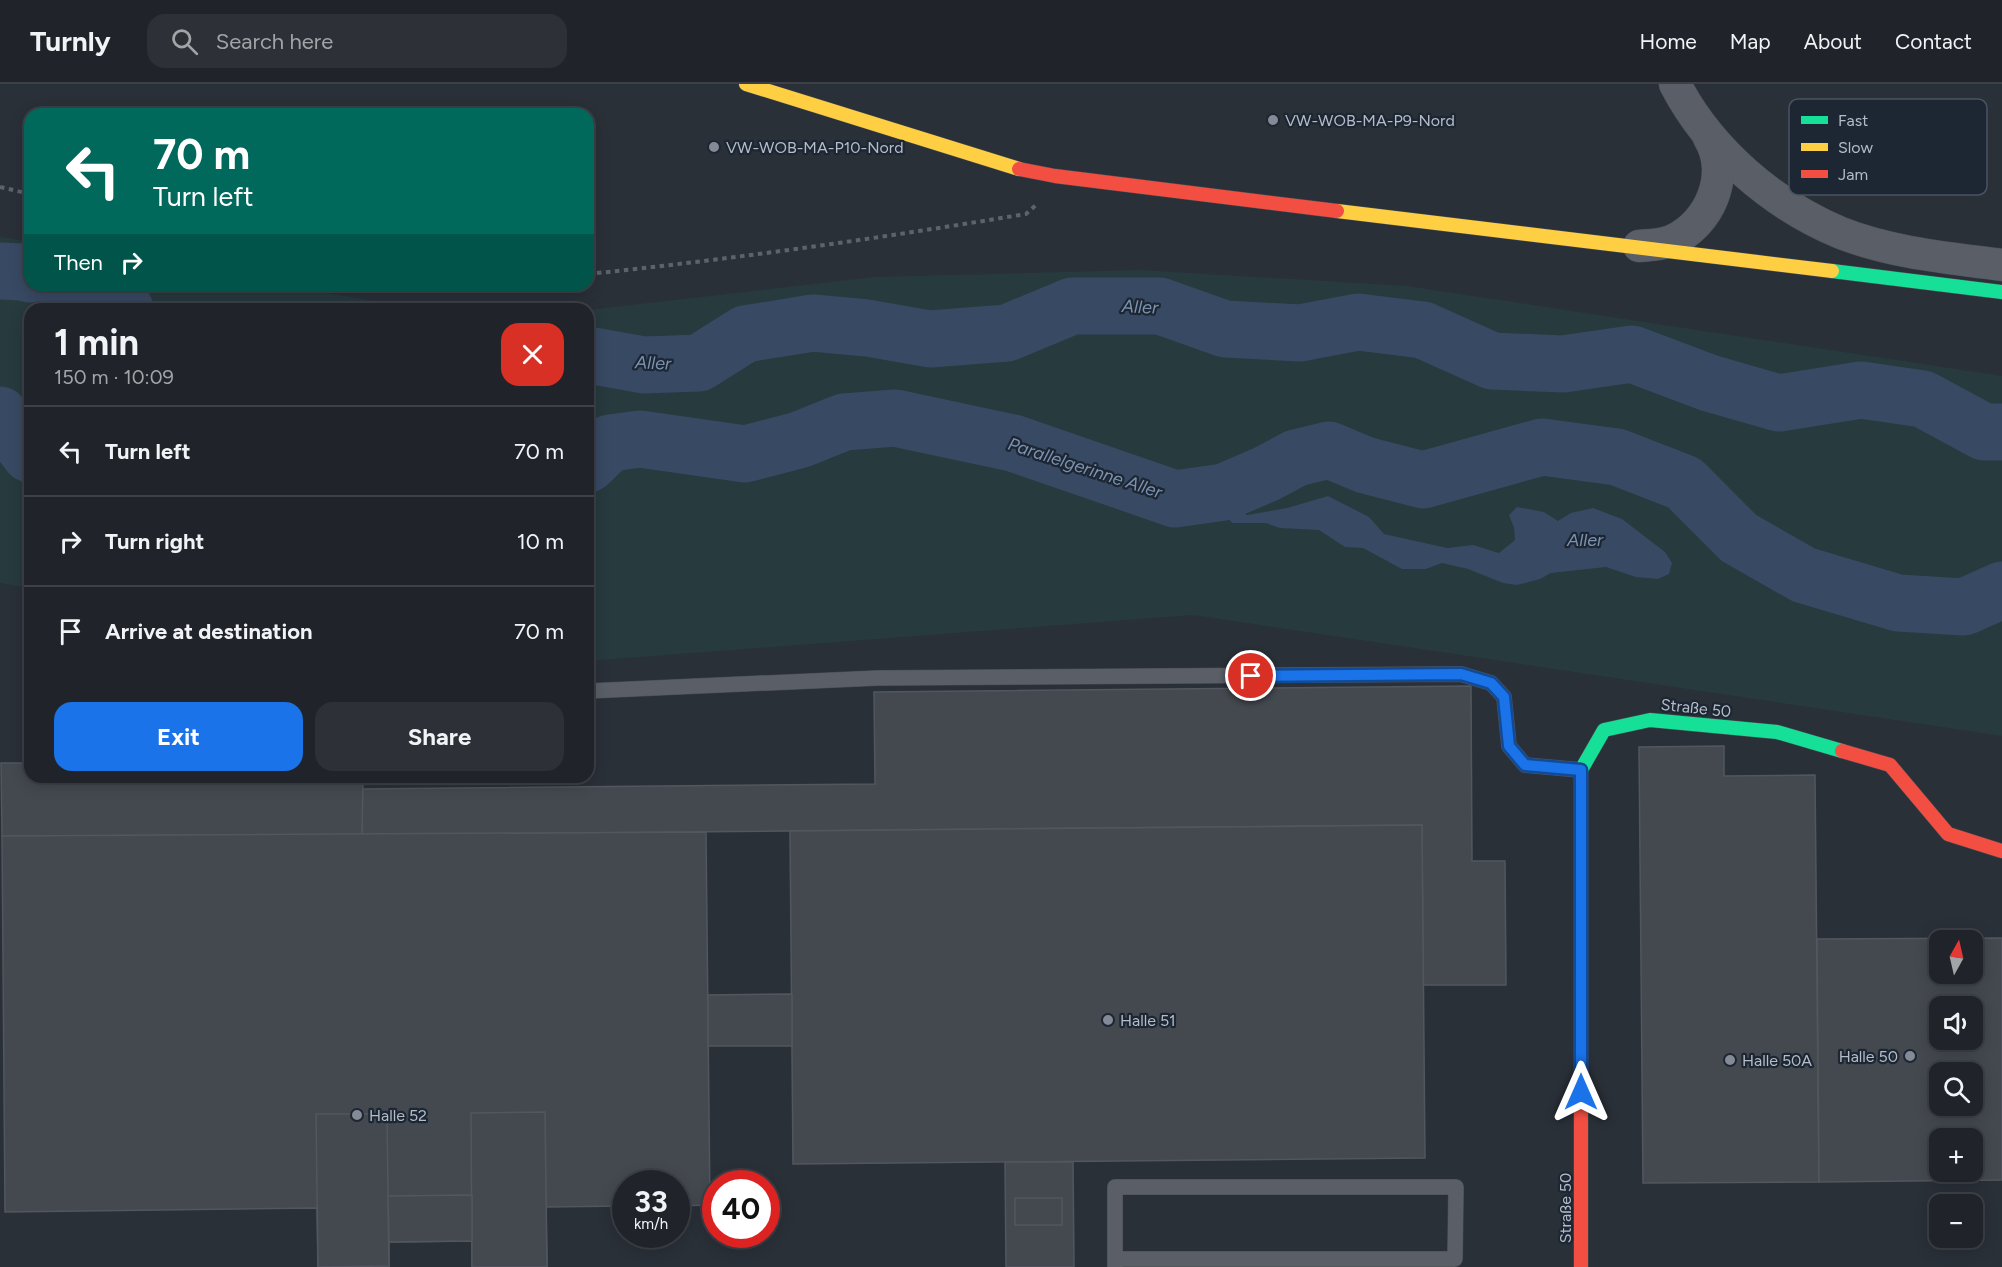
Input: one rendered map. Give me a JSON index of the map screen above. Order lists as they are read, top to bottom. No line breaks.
{"streets":{"street":["Straße 50"]},"water":["Aller","Parallelgerinne Aller"],"places":["VW-WOB-MA-P9-Nord","VW-WOB-MA-P10-Nord","Halle 51","Halle 50","Halle 50A","Halle 52"],"legend":["Fast","Slow","Jam"],"north":"top","page":{"header":"Turnly","search":"Search here","nav":["Home","Map","About","Contact"],"turn":["70 m","Turn left"],"then":"Then","heading":["1 min","150 m · 10:09"],"list":[{"name":"Turn left","value":"70 m"},{"name":"Turn right","value":"10 m"},{"name":"Arrive at destination","value":"70 m"}],"buttons":["Exit","Share"],"map_buttons":["+","−"],"speed":"33 km/h","limit":"40"}}
